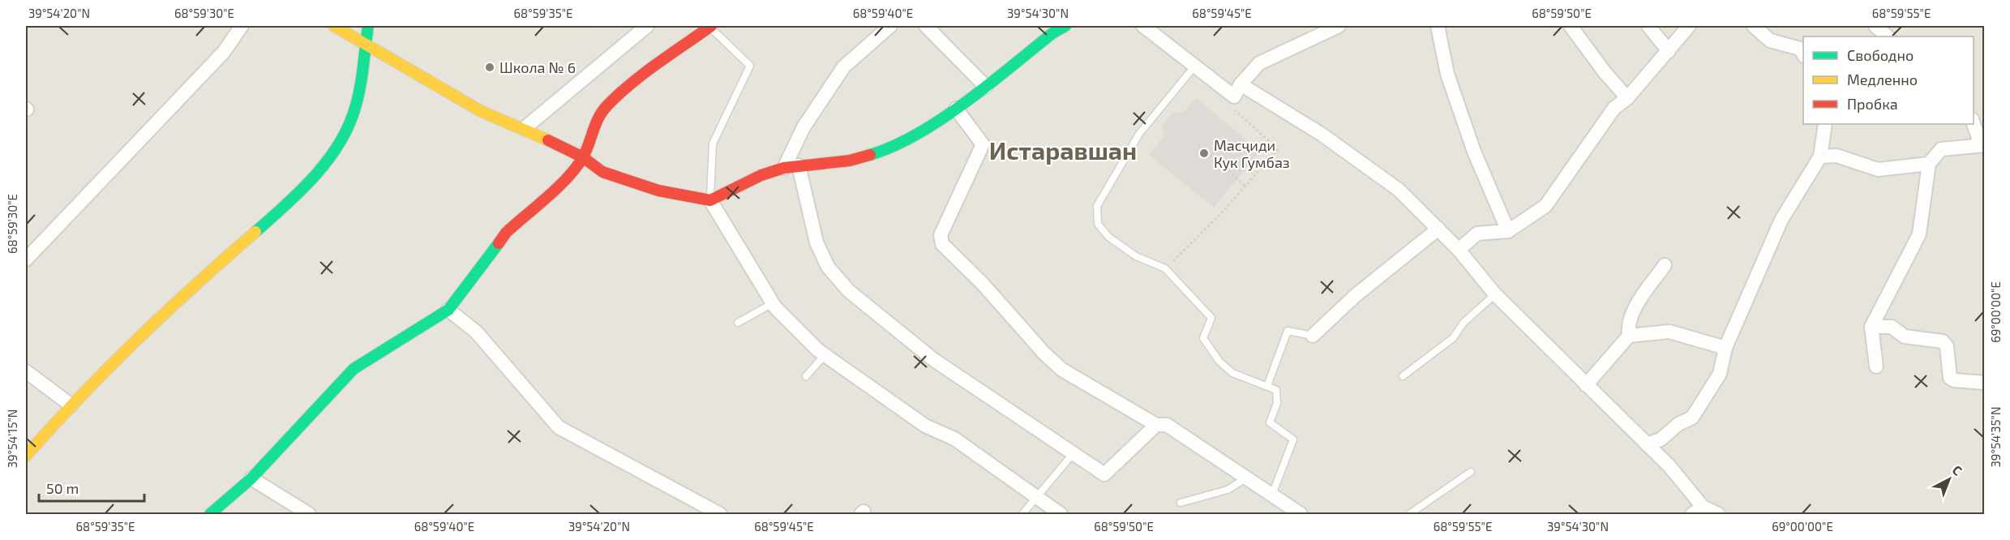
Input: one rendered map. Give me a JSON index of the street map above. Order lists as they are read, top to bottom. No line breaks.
{"districts":["Истаравшан"],"places":["Школа № 6","Масҷиди Кук Гумбаз"],"legend":["Свободно","Медленно","Пробка"],"scale_bar":"50 m","north":"top right","coordinates":["39°54'20\"N","68°59'30\"E","68°59'35\"E","68°59'40\"E","39°54'30\"N","68°59'45\"E","68°59'50\"E","68°59'55\"E","69°00'00\"E","39°54'35\"N","39°54'15\"N"]}
